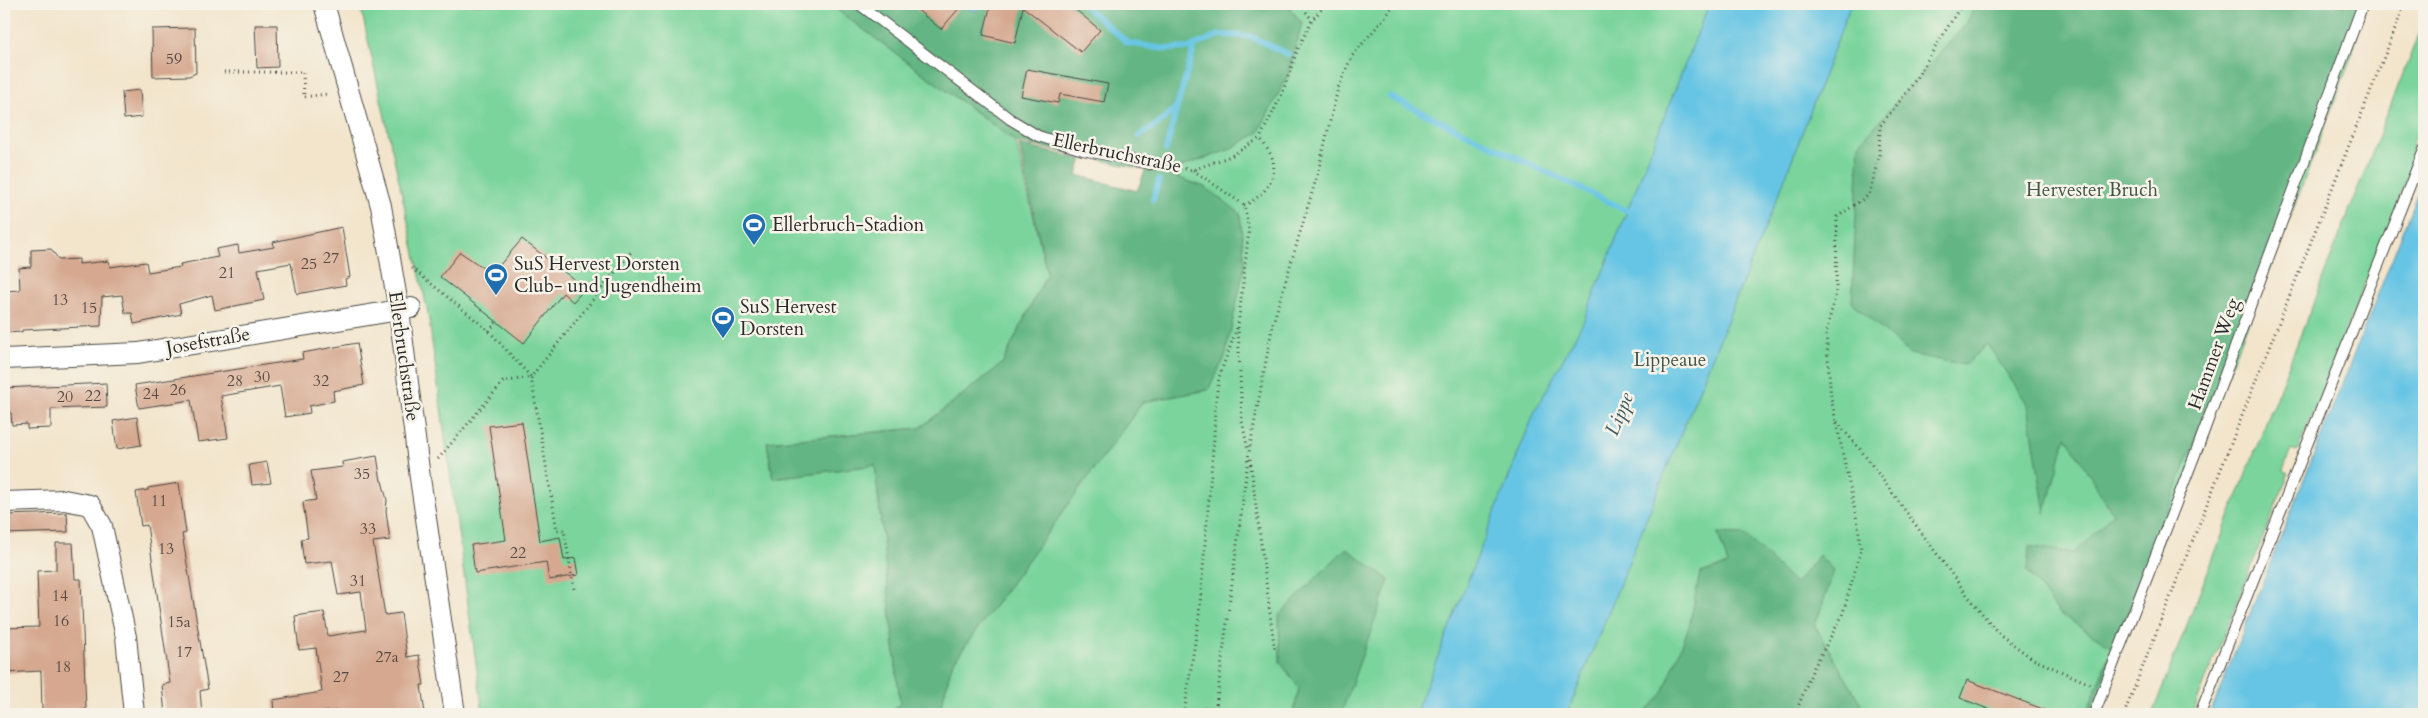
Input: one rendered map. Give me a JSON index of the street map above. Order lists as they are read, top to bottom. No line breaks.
{"streets":{"street":["Ellerbruchstraße","Josefstraße"],"lane":["Hammer Weg"]},"crossings":[["Ellerbruchstraße","Josefstraße"]],"water":["Lippe"],"parks":["Hervester Bruch","Lippeaue"],"places":{"sports":["Ellerbruch-Stadion","SuS Hervest Dorsten Club- und Jugendheim","SuS Hervest Dorsten"]},"house_numbers":["59","27","25","21","13","15","30","28","32","26","24","22","20","35","11","33","13","22","31","14","16","15a","17","27a","18","27"]}
